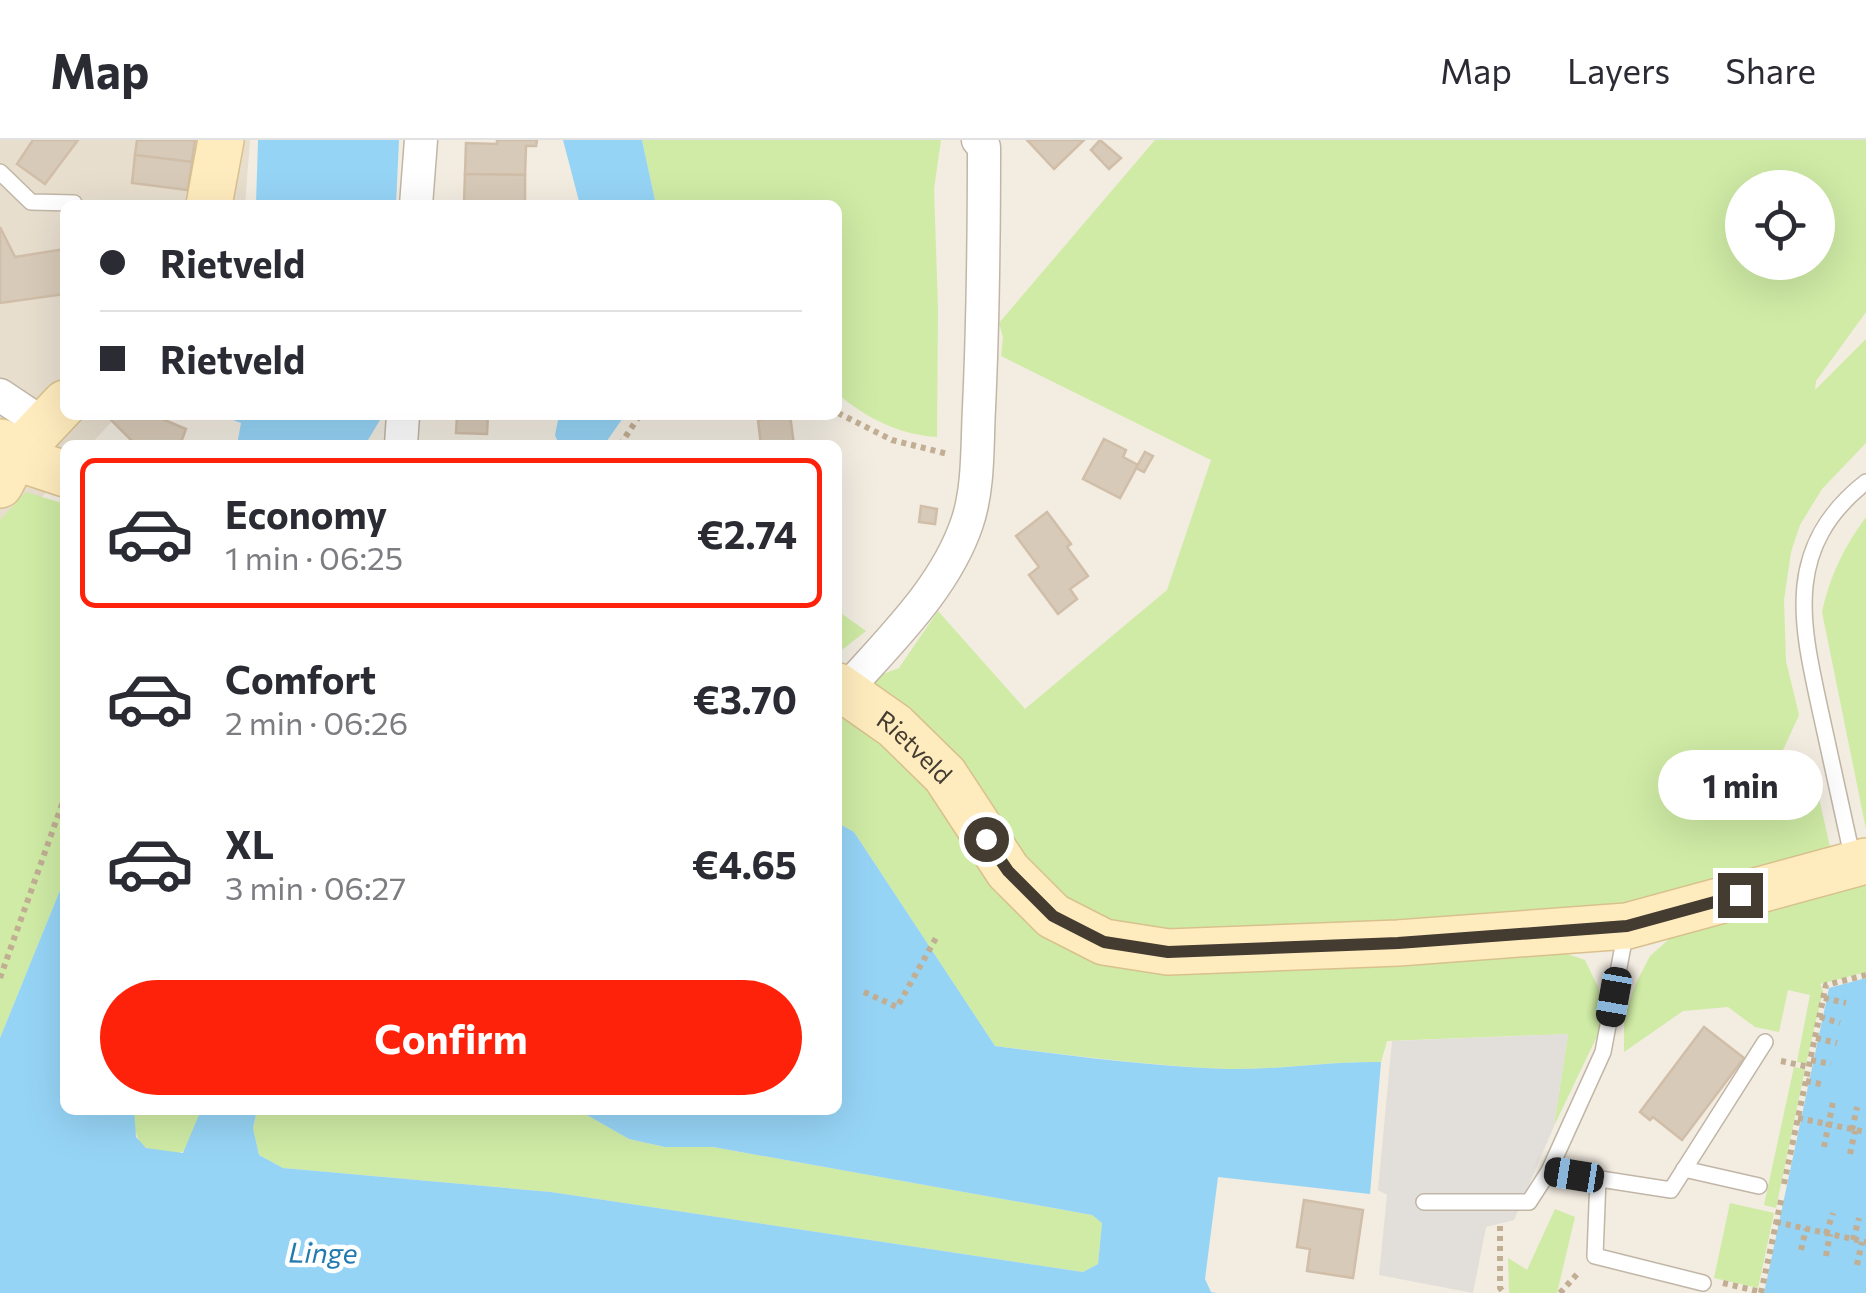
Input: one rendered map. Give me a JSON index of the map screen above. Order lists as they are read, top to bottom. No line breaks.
{"streets":{"street":["Rietveld"]},"water":["Linge"],"page":{"header":"Map","nav":["Map","Layers","Share"],"banner":["Rietveld","Rietveld"],"list":[{"name":"Economy","note":"1 min · 06:25","value":"€2.74"},{"name":"Comfort","note":"2 min · 06:26","value":"€3.70"},{"name":"XL","note":"3 min · 06:27","value":"€4.65"}],"bubble":"1 min","buttons":"Confirm"}}
